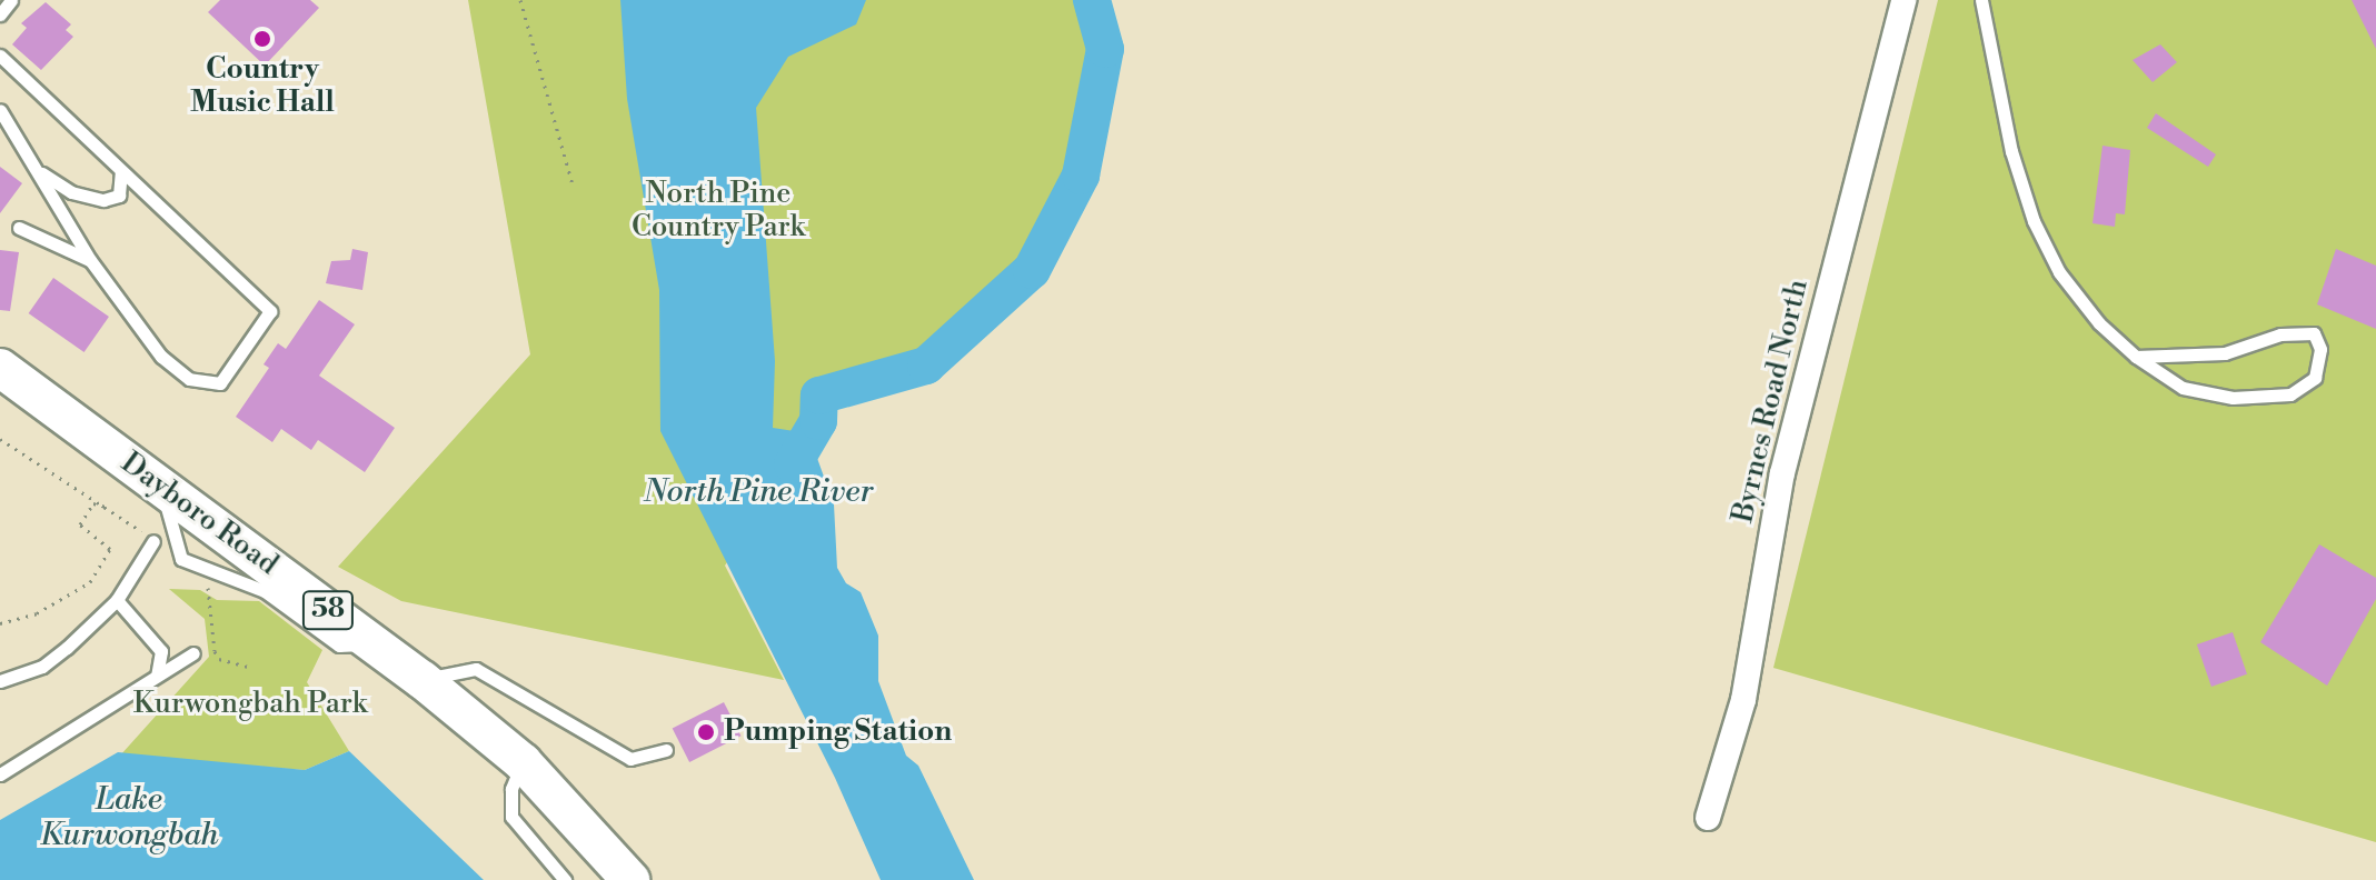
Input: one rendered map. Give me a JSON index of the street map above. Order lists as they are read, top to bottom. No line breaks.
{"streets":{"main road":["Dayboro Road","58"],"street":["Byrnes Road North"]},"water":["North Pine River","Lake Kurwongbah"],"parks":["North Pine Country Park","Kurwongbah Park"],"places":["Country Music Hall","Pumping Station"]}
